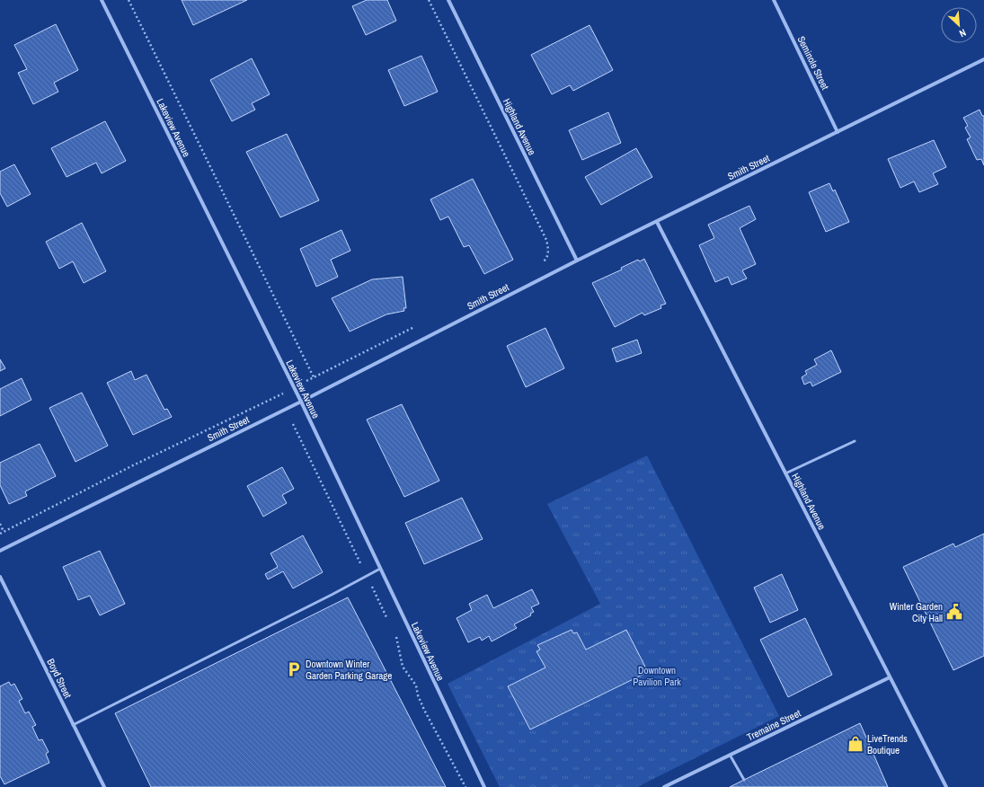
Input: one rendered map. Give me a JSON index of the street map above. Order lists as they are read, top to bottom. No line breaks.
{"streets":{"street":["Seminole Street","Highland Avenue","Lakeview Avenue","Smith Street","Boyd Street","Tremaine Street"]},"crossings":[["Seminole Street","Smith Street"],["Highland Avenue","Smith Street"],["Highland Avenue","Tremaine Street"],["Lakeview Avenue","Smith Street"]],"parks":["Downtown Pavilion Park"],"places":{"public building":["Winter Garden City Hall"],"parking":["Downtown Winter Garden Parking Garage"],"shop":["LiveTrends Boutique"]},"north":"bottom right"}
